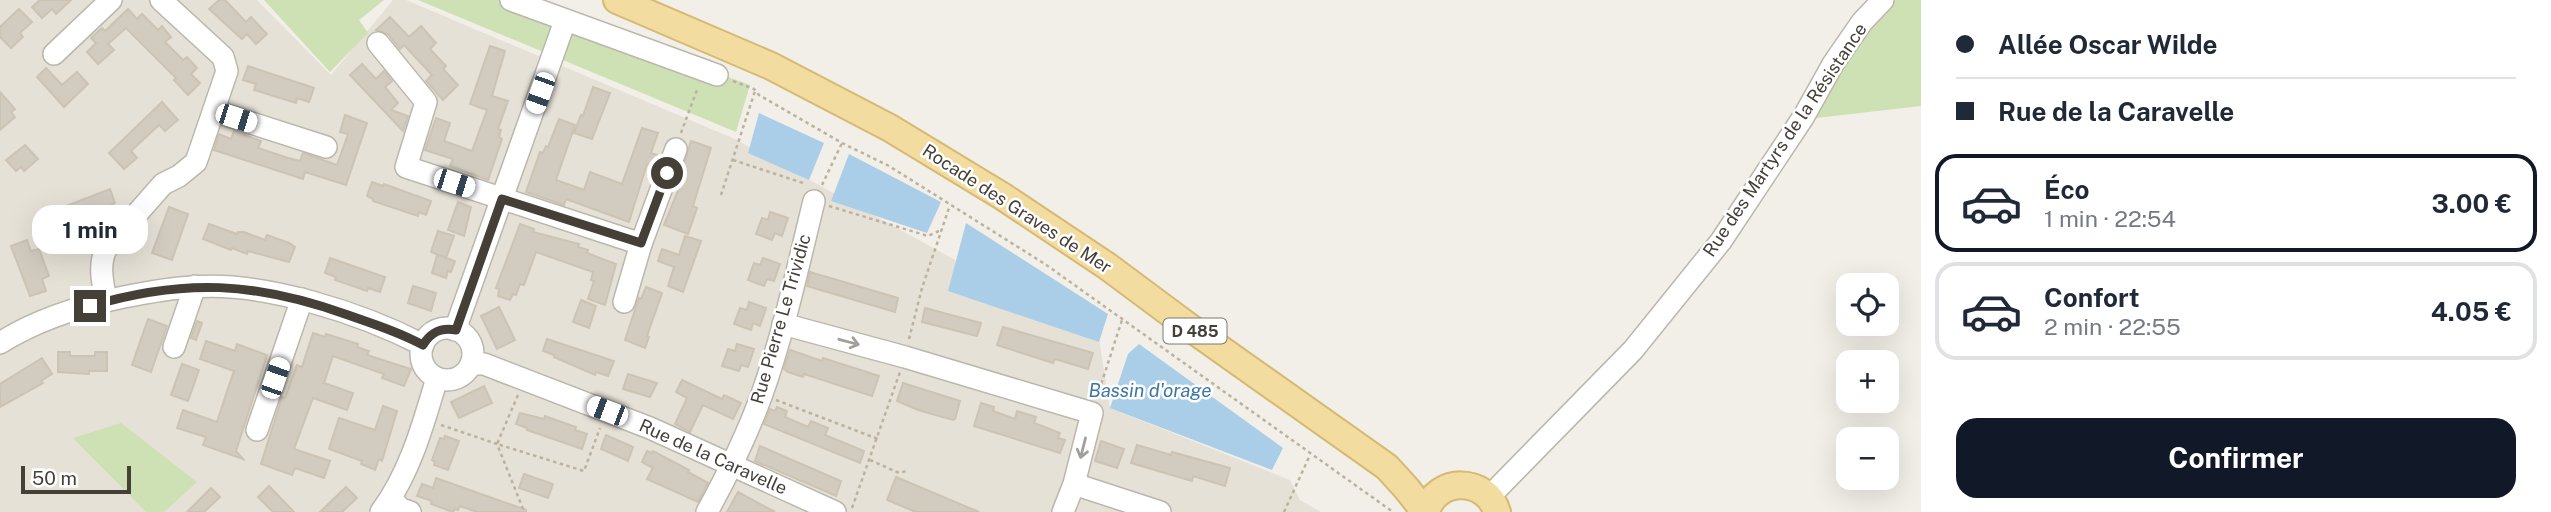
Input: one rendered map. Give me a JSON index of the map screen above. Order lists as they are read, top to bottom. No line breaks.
{"streets":{"main road":["Rocade des Graves de Mer","D 485"],"street":["Rue des Martyrs de la Résistance","Rue Pierre Le Trividic","Rue de la Caravelle"]},"crossings":[["Rue des Martyrs de la Résistance","Rocade des Graves de Mer"],["Rue Pierre Le Trividic","Rue de la Caravelle"]],"water":["Bassin d'orage"],"scale_bar":"50 m","page":{"banner":["Allée Oscar Wilde","Rue de la Caravelle"],"list":[{"name":"Éco","note":"1 min · 22:54","value":"3.00 €"},{"name":"Confort","note":"2 min · 22:55","value":"4.05 €"}],"bubble":"1 min","map_buttons":["+","−"],"buttons":"Confirmer","scale":"50 m"}}
